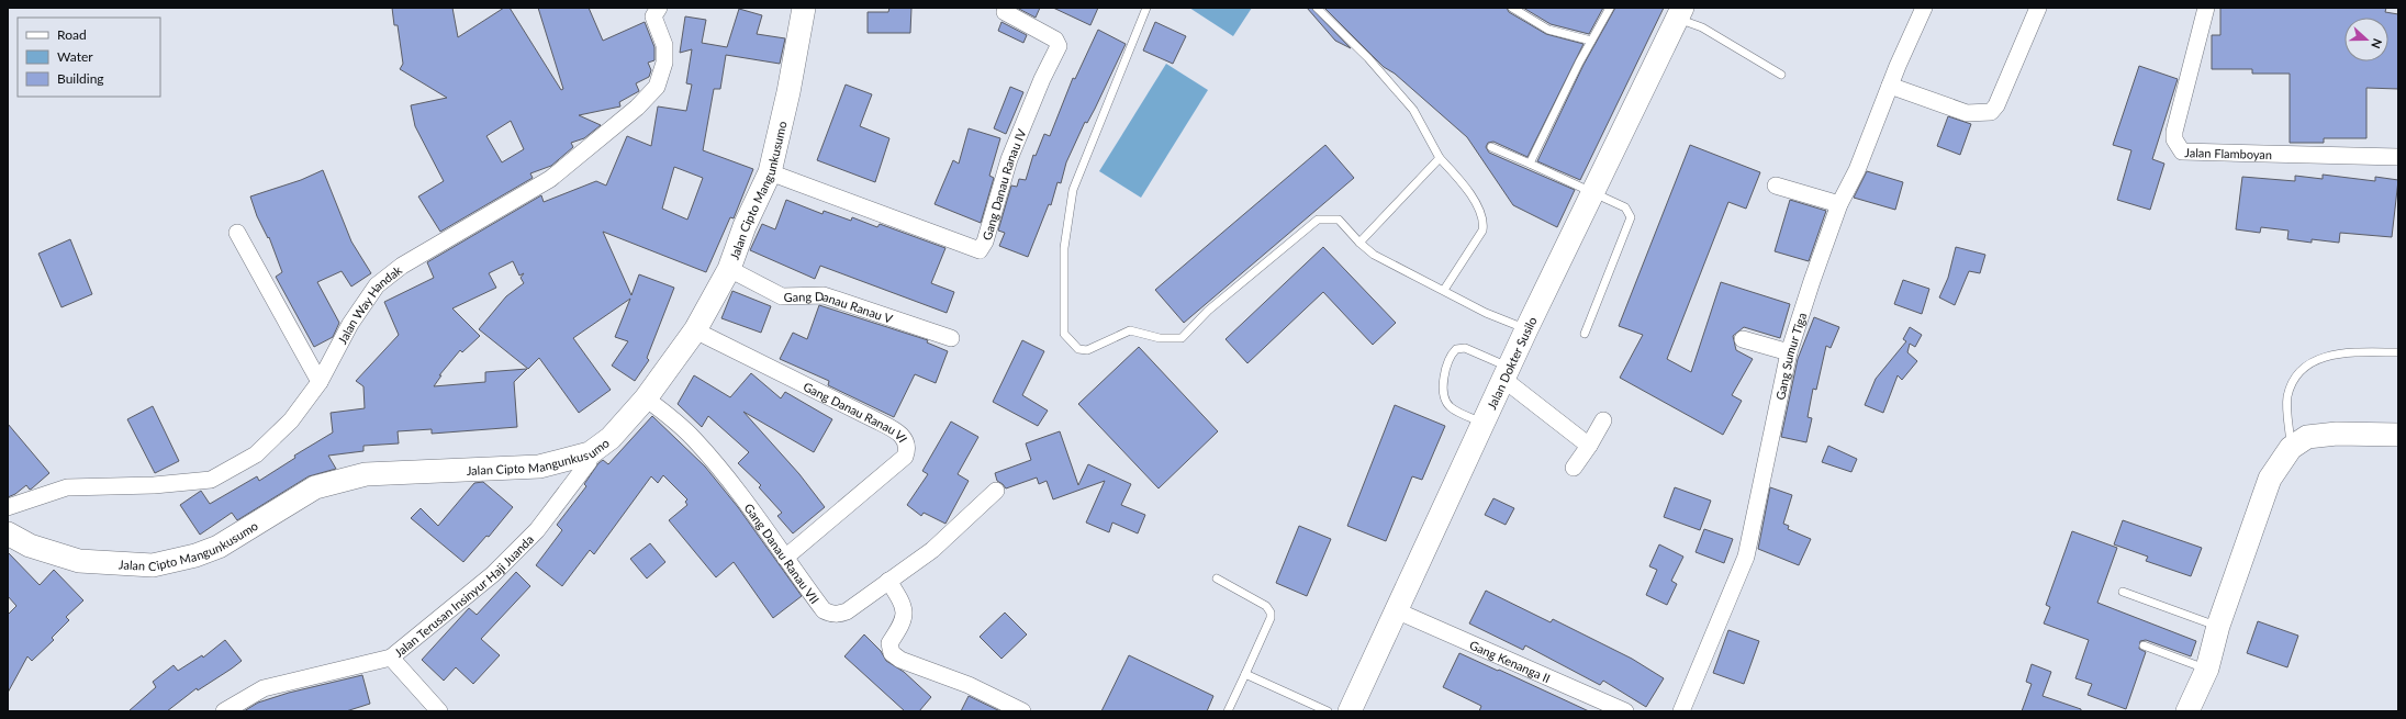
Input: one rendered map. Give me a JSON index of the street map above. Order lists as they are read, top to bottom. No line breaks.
{"streets":{"street":["Jalan Flamboyan","Gang Danau Ranau IV","Jalan Cipto Mangunkusumo","Jalan Way Handak","Gang Danau Ranau V","Gang Sumur Tiga","Jalan Dokter Susilo","Gang Danau Ranau VI","Gang Danau Ranau VII","Jalan Terusan Insinyur Haji Juanda","Gang Kenanga II"]},"crossings":[["Gang Danau Ranau IV","Jalan Cipto Mangunkusumo"],["Jalan Cipto Mangunkusumo","Gang Danau Ranau V"],["Jalan Cipto Mangunkusumo","Gang Danau Ranau VI"],["Jalan Cipto Mangunkusumo","Gang Danau Ranau VII"],["Jalan Cipto Mangunkusumo","Jalan Terusan Insinyur Haji Juanda"],["Jalan Dokter Susilo","Gang Kenanga II"],["Gang Danau Ranau VI","Gang Danau Ranau VII"]],"legend":["Road","Water","Building"],"north":"right"}
